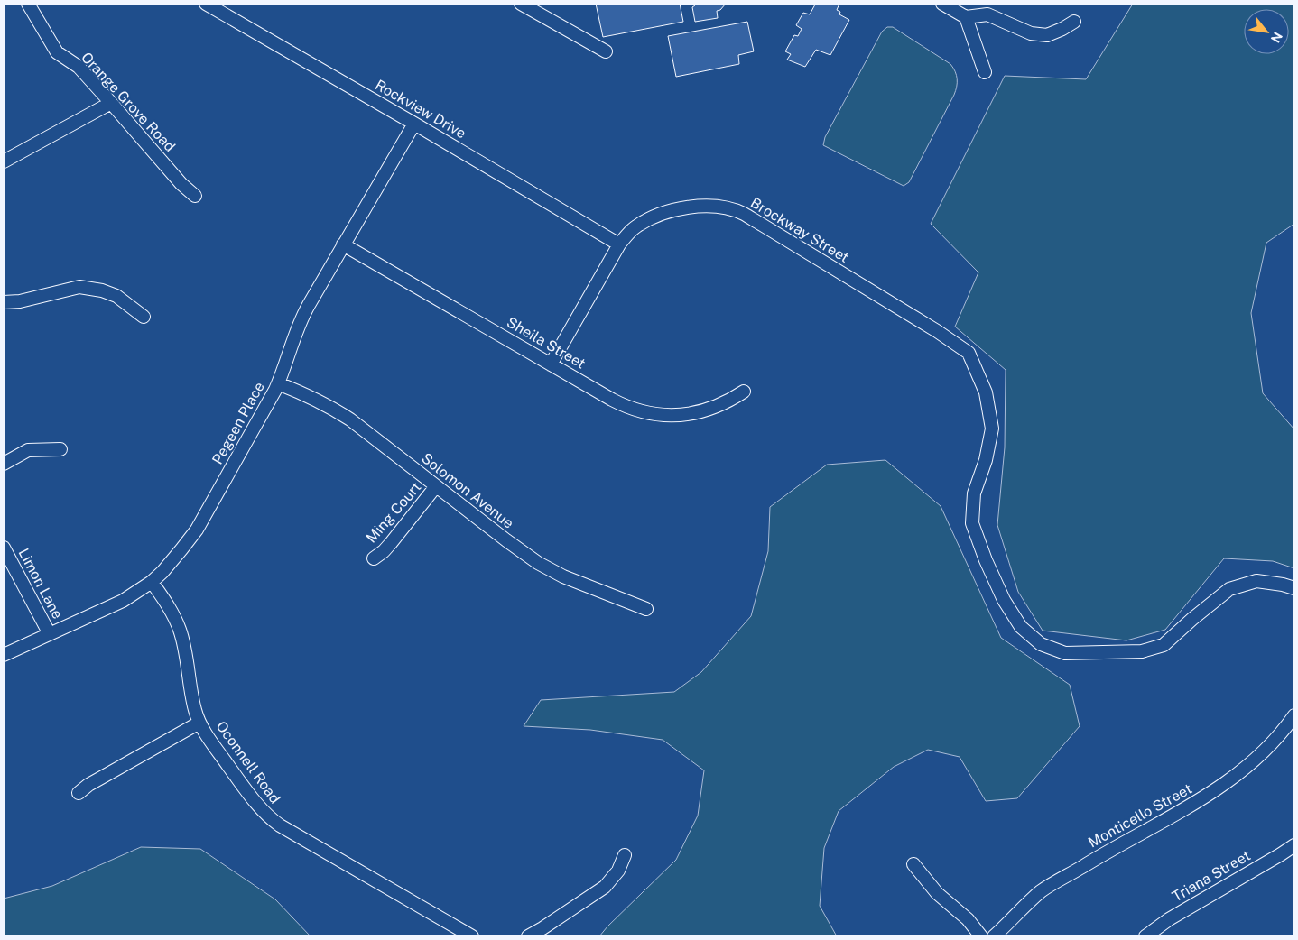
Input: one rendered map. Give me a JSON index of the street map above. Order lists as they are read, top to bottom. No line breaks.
{"streets":{"street":["Orange Grove Road","Rockview Drive","Brockway Street","Sheila Street","Pegeen Place","Solomon Avenue","Ming Court","Limon Lane","Oconnell Road","Monticello Street","Triana Street"]},"crossings":[["Rockview Drive","Brockway Street"],["Rockview Drive","Pegeen Place"],["Brockway Street","Sheila Street"],["Sheila Street","Pegeen Place"],["Pegeen Place","Solomon Avenue"],["Pegeen Place","Limon Lane"],["Pegeen Place","Oconnell Road"],["Solomon Avenue","Ming Court"]],"north":"bottom right"}
